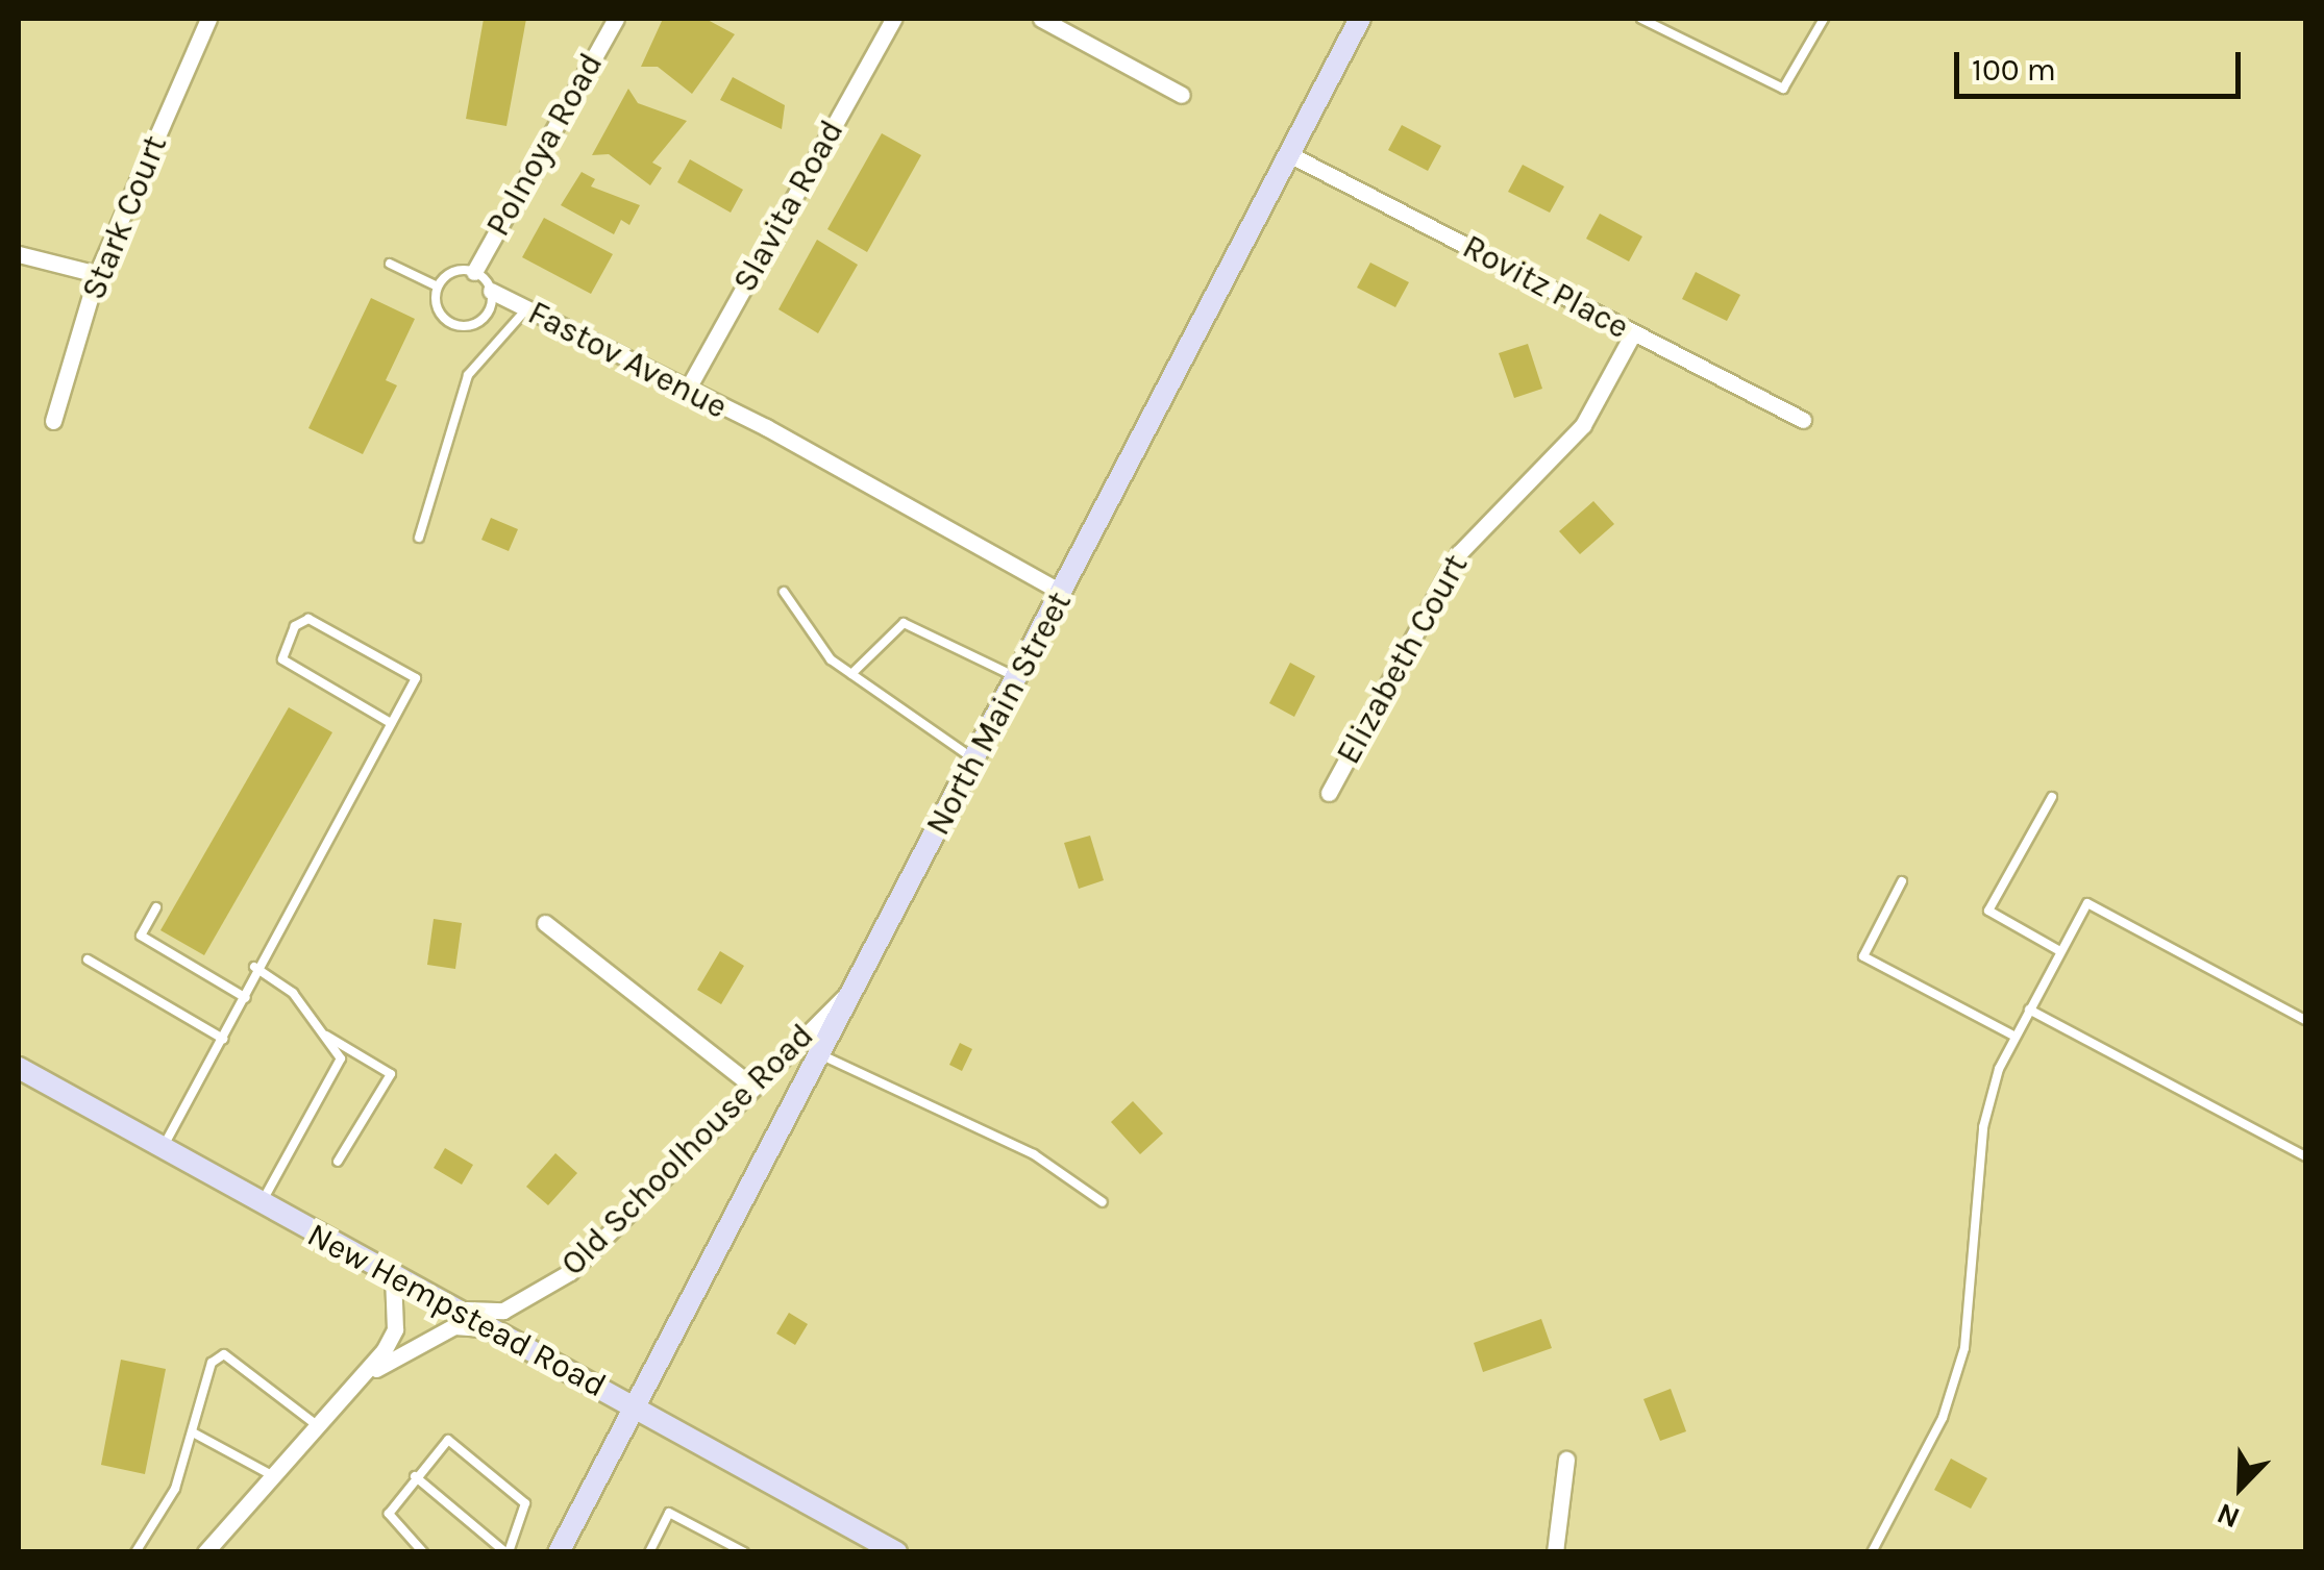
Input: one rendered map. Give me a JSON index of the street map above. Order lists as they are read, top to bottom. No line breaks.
{"streets":{"main road":["North Main Street","New Hempstead Road"],"street":["Polnoya Road","Slavita Road","Stark Court","Rovitz Place","Fastov Avenue","Elizabeth Court","Old Schoolhouse Road"]},"crossings":[["Polnoya Road","Fastov Avenue"],["Slavita Road","Fastov Avenue"],["Rovitz Place","Elizabeth Court"],["Rovitz Place","North Main Street"],["Fastov Avenue","North Main Street"],["North Main Street","Old Schoolhouse Road"],["North Main Street","New Hempstead Road"],["Old Schoolhouse Road","New Hempstead Road"]],"scale_bar":"100 m","north":"bottom left"}
